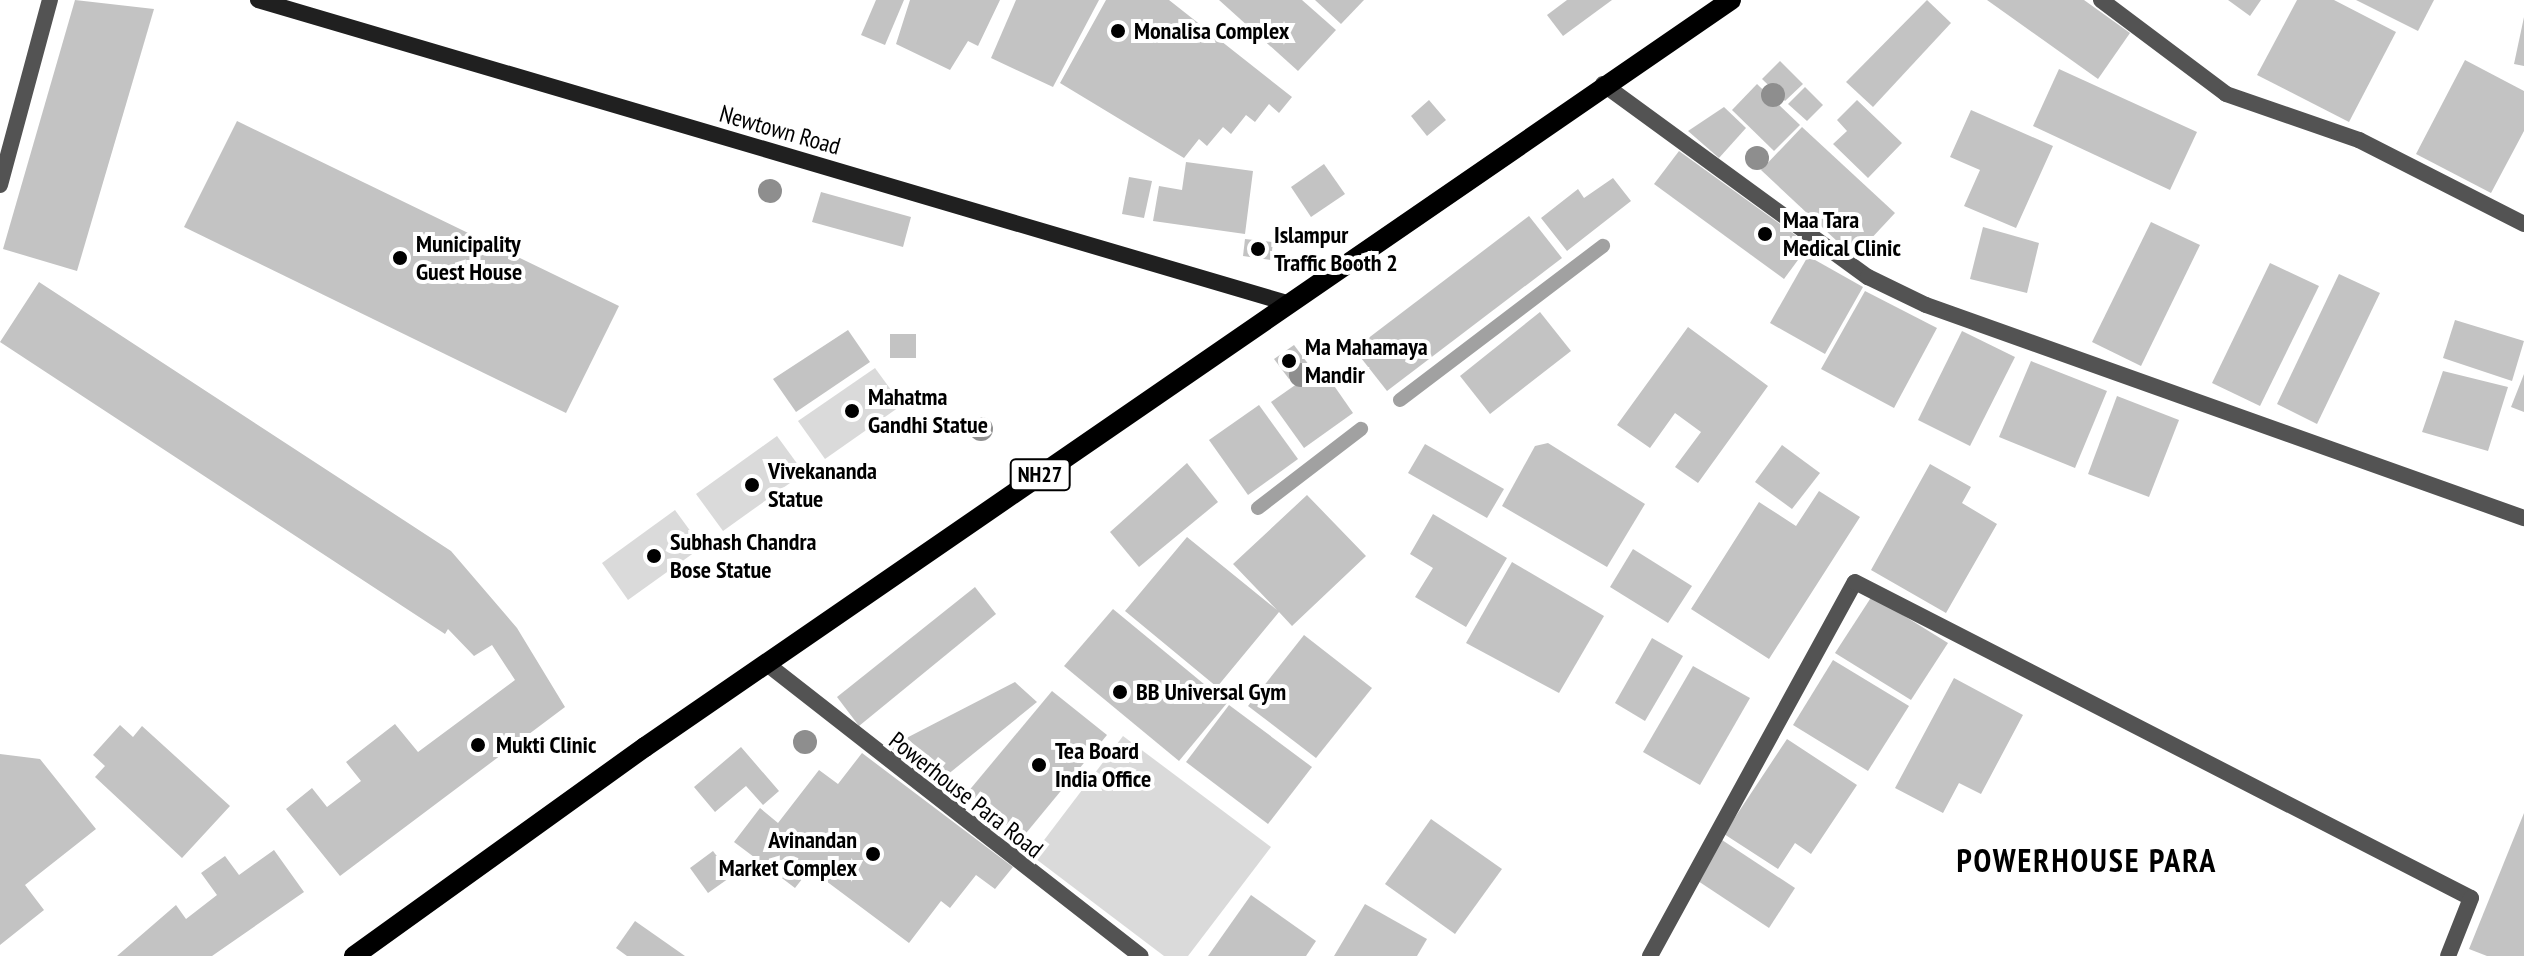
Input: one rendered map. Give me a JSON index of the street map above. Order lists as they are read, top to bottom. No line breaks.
{"streets":{"main road":["NH27"],"street":["Newtown Road","Powerhouse Para Road"]},"crossings":[["Newtown Road","NH27"],["NH27","Powerhouse Para Road"]],"districts":["POWERHOUSE PARA"],"places":["Monalisa Complex","Maa Tara Medical Clinic","Islampur Traffic Booth 2","Municipality Guest House","Ma Mahamaya Mandir","Mahatma Gandhi Statue","Vivekananda Statue","Subhash Chandra Bose Statue","BB Universal Gym","Mukti Clinic","Tea Board India Office","Avinandan Market Complex"]}
